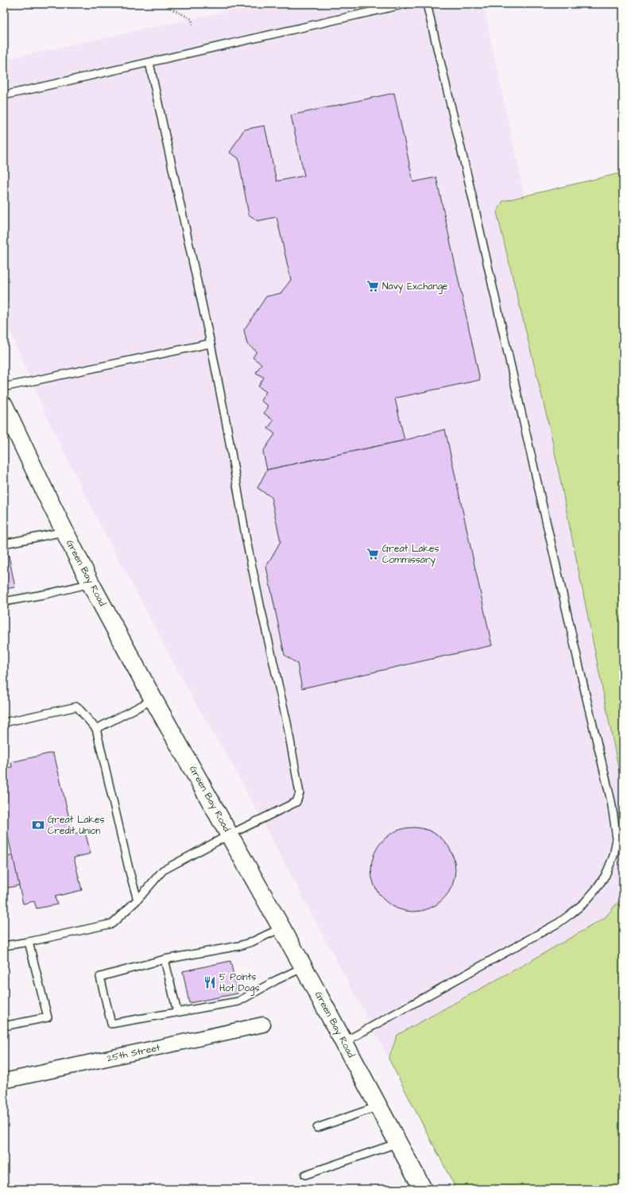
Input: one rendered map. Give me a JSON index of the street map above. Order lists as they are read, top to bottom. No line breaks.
{"streets":{"main road":["Green Bay Road"],"street":["25th Street"]},"places":{"supermarket":["Navy Exchange","Great Lakes Commissary"],"bank":["Great Lakes Credit Union"],"restaurant":["5 Points Hot Dogs"]}}
